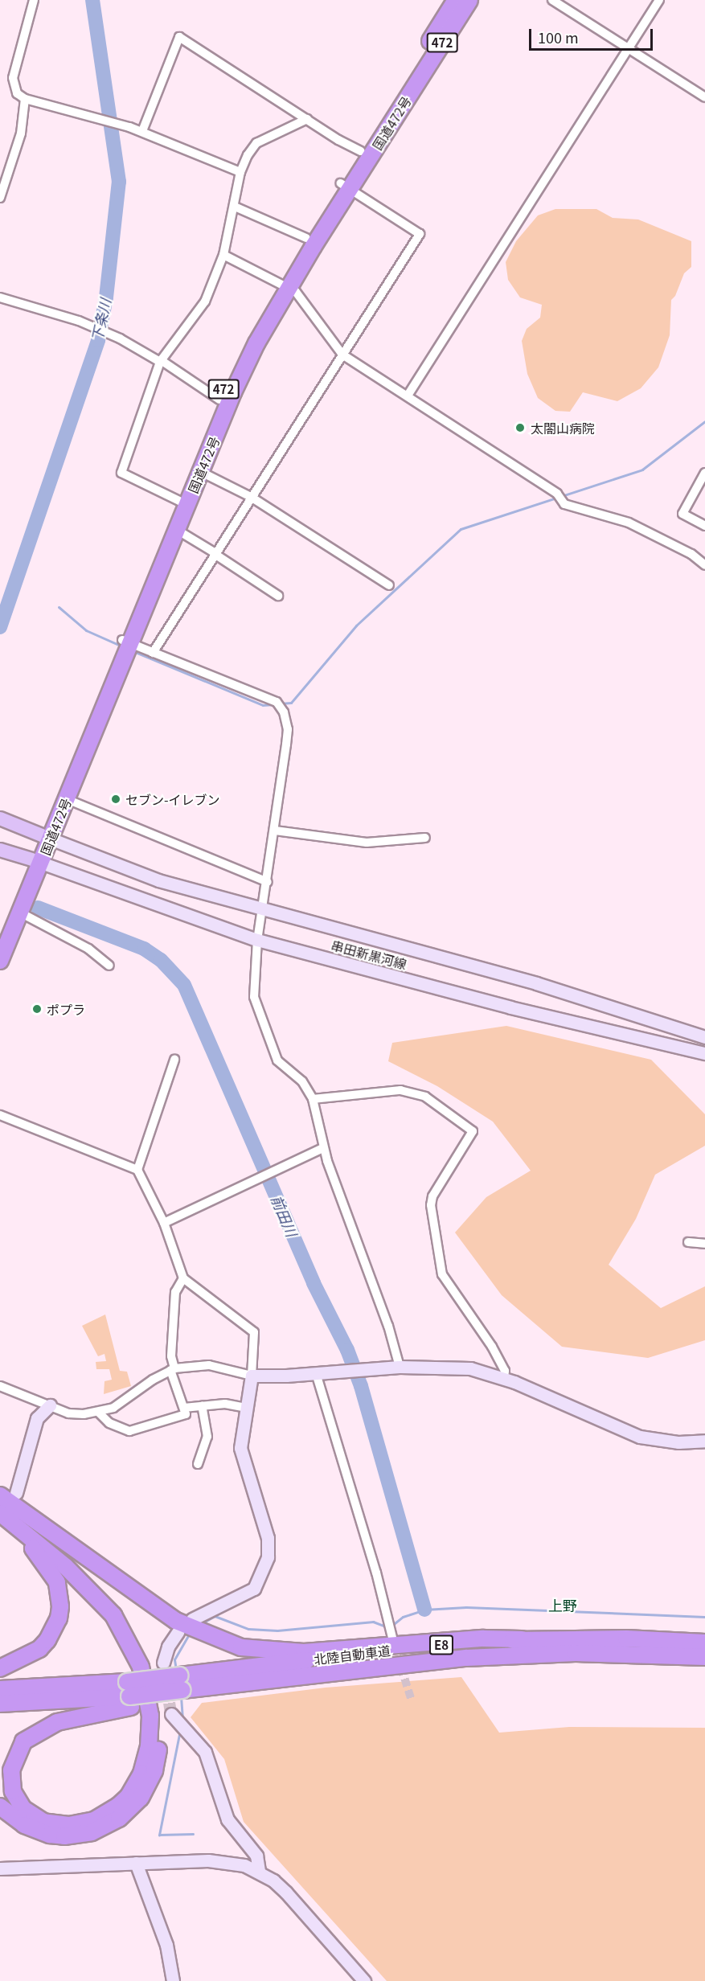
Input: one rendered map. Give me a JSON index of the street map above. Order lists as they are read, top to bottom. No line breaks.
{"streets":{"highway":["472","国道472号","E8","北陸自動車道"],"street":["串田新黒河線"]},"crossings":[["国道472号","串田新黒河線"]],"districts":["上野"],"water":["下条川","前田川"],"places":["太閤山病院","セブン-イレブン","ポプラ"],"scale_bar":"100 m"}
